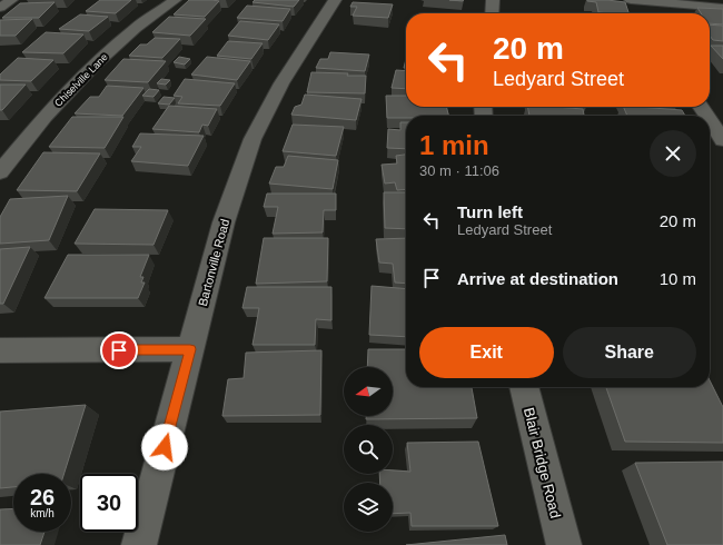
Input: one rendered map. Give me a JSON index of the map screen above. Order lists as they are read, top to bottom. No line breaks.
{"streets":{"street":["Chiselville Lane","Bartonville Road","Blair Bridge Road"]},"north":"left","page":{"turn":["20 m","Ledyard Street"],"heading":["1 min","30 m · 11:06"],"list":[{"name":"Turn left","note":"Ledyard Street","value":"20 m"},{"name":"Arrive at destination","value":"10 m"}],"buttons":["Exit","Share"],"speed":"26 km/h","limit":"30"}}
